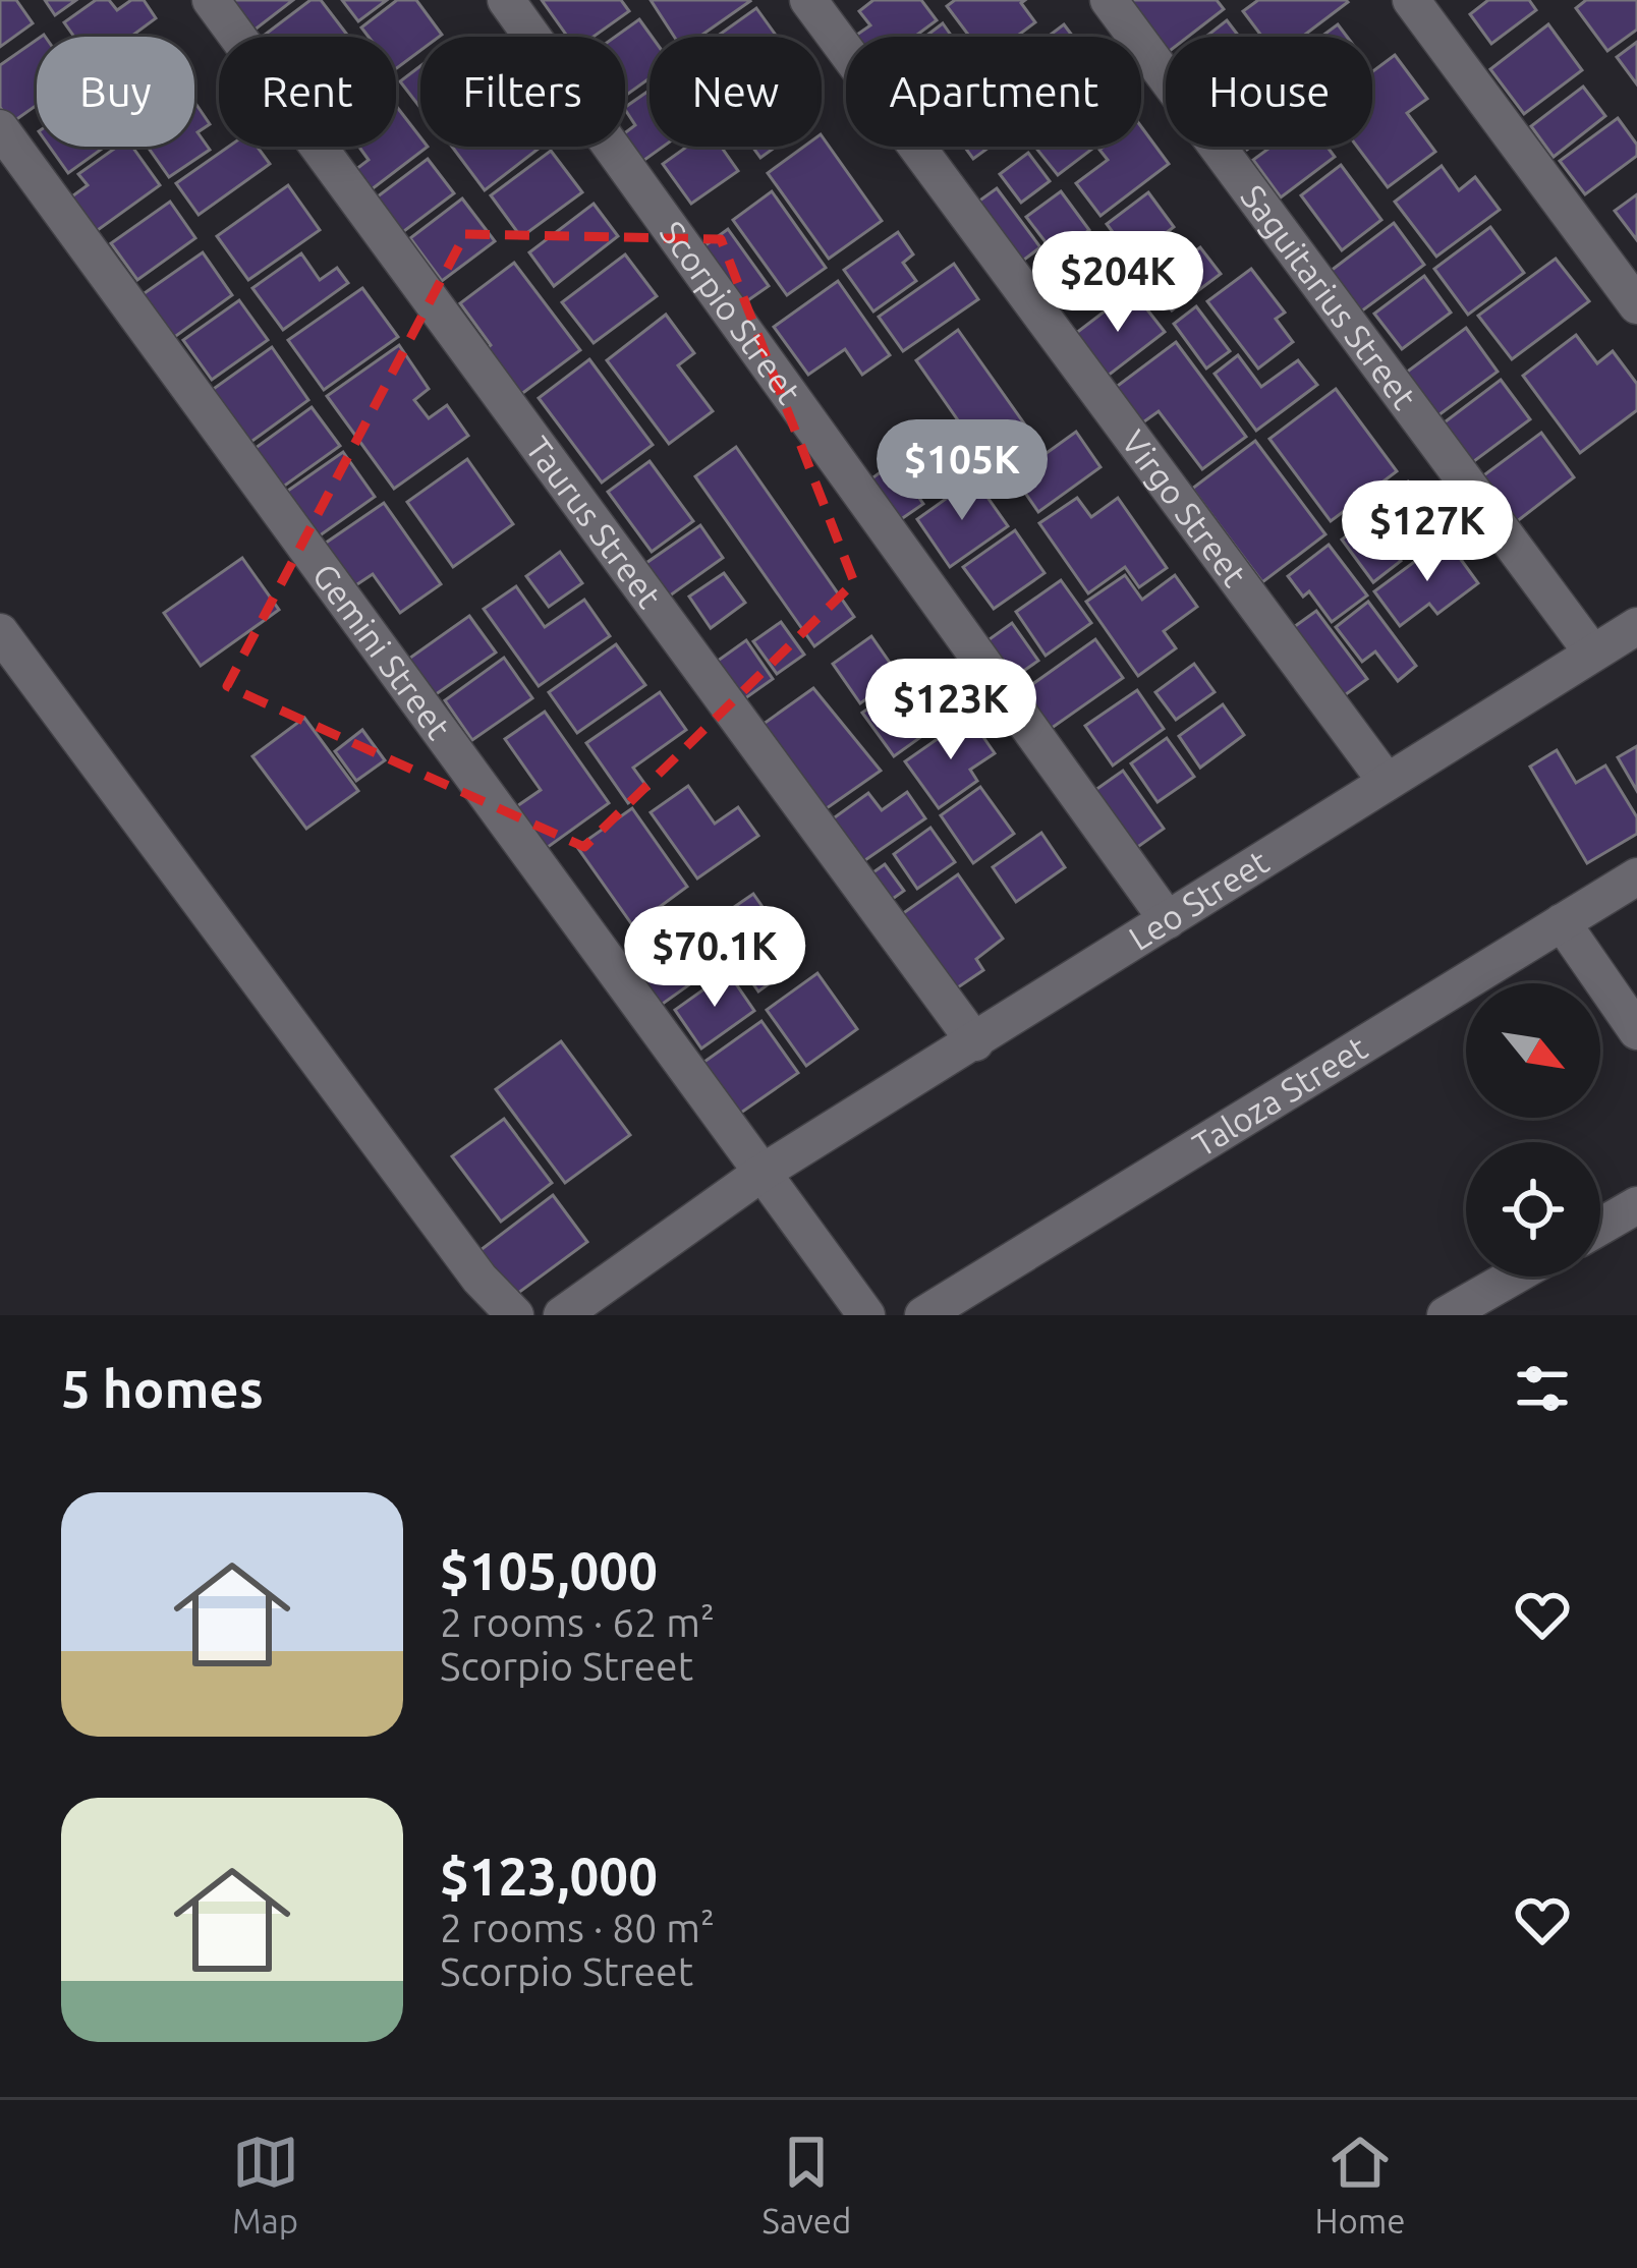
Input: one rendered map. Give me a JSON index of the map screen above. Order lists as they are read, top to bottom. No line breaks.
{"streets":{"street":["Saguitarius Street","Scorpio Street","Virgo Street","Taurus Street","Gemini Street","Leo Street","Taloza Street"]},"crossings":[["Saguitarius Street","Leo Street"],["Scorpio Street","Leo Street"],["Virgo Street","Leo Street"],["Taurus Street","Leo Street"],["Gemini Street","Leo Street"]],"north":"bottom right","page":{"chip":["Buy","Rent","Filters","New","Apartment","House"],"price":["$204K","$105K","$127K","$123K","$70.1K"],"heading":"5 homes","list":[{"name":"$105,000","note":"2 rooms · 62 m² · Scorpio Street"},{"name":"$123,000","note":"2 rooms · 80 m² · Scorpio Street"}],"tabs":["Map","Saved","Home"]}}
